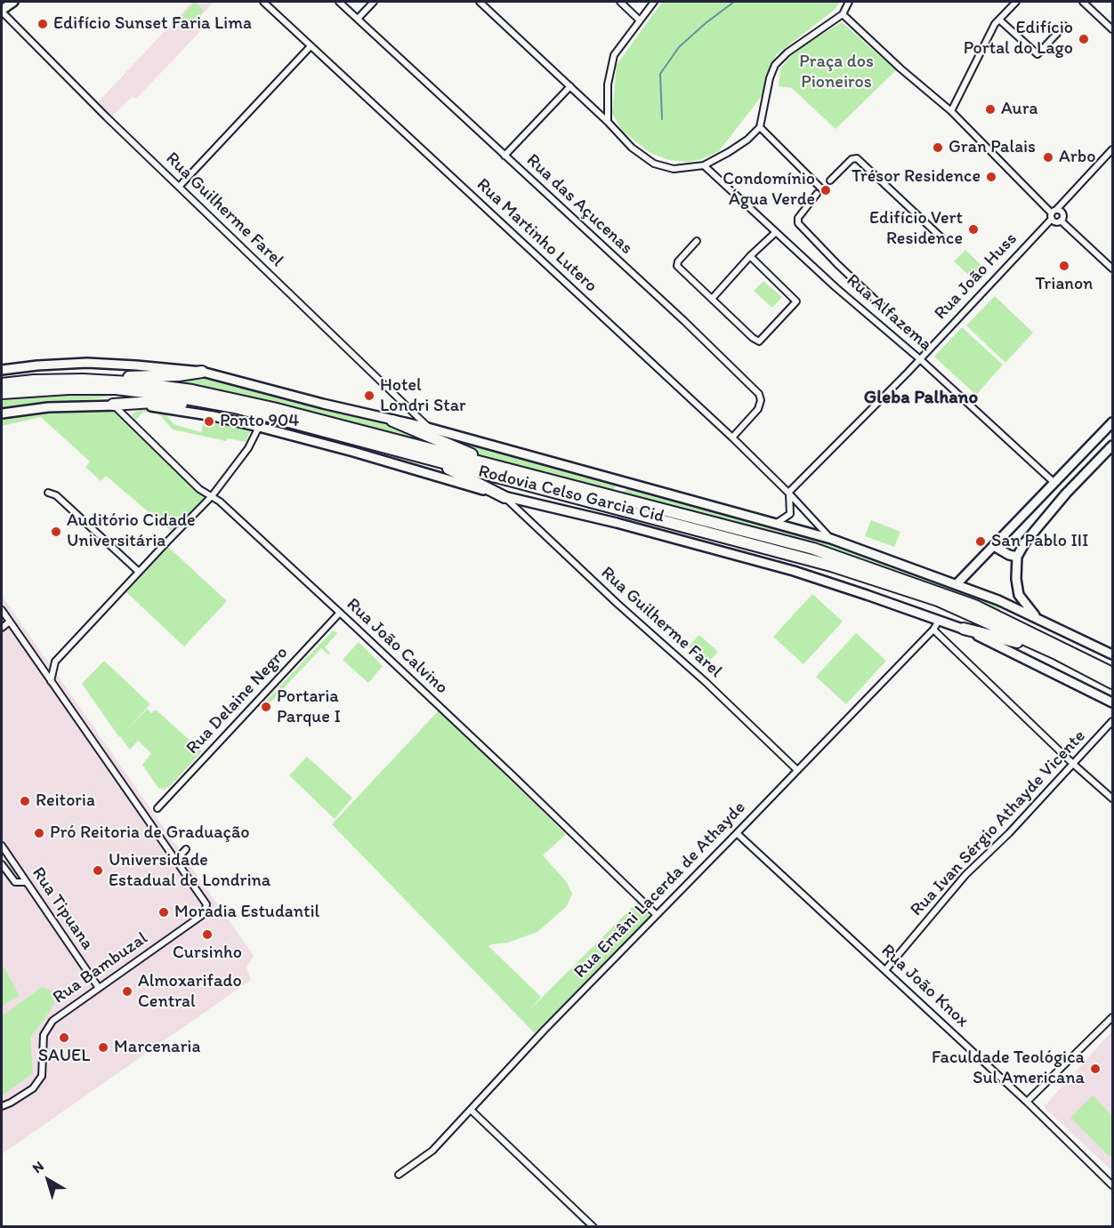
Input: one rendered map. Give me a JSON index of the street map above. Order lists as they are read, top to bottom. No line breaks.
{"streets":{"highway":["Rodovia Celso Garcia Cid"],"street":["Rua das Açucenas","Rua Guilherme Farel","Rua Martinho Lutero","Rua João Huss","Rua Alfazema","Rua João Calvino","Rua Delaine Negro","Rua Ivan Sérgio Athayde Vicente","Rua Ernâni Lacerda de Athayde","Rua Tipuana","Rua Bambuzal","Rua João Knox"]},"crossings":[["Rua das Açucenas","Rua Martinho Lutero"],["Rua Guilherme Farel","Rodovia Celso Garcia Cid"],["Rua Guilherme Farel","Rua Ernâni Lacerda de Athayde"],["Rua Martinho Lutero","Rua João Huss"],["Rua João Huss","Rua Alfazema"],["Rodovia Celso Garcia Cid","Rua João Calvino"],["Rodovia Celso Garcia Cid","Rua Ernâni Lacerda de Athayde"],["Rua João Calvino","Rua Delaine Negro"],["Rua João Calvino","Rua Ernâni Lacerda de Athayde"],["Rua Ivan Sérgio Athayde Vicente","Rua João Knox"],["Rua Ernâni Lacerda de Athayde","Rua João Knox"],["Rua Tipuana","Rua Bambuzal"]],"districts":["Gleba Palhano"],"parks":["Praça dos Pioneiros"],"places":["Edifício Sunset Faria Lima","Edifício Portal do Lago","Aura","Gran Palais","Arbo","Trésor Residence","Condomínio Água Verde","Edifício Vert Residence","Trianon","Hotel Londri Star","Ponto 904","Auditório Cidade Universitária","San Pablo III","Portaria Parque I","Reitoria","Pró Reitoria de Graduação","Universidade Estadual de Londrina","Moradia Estudantil","Cursinho","Almoxarifado Central","SAUEL","Marcenaria","Faculdade Teológica Sul Americana"],"north":"top left"}
